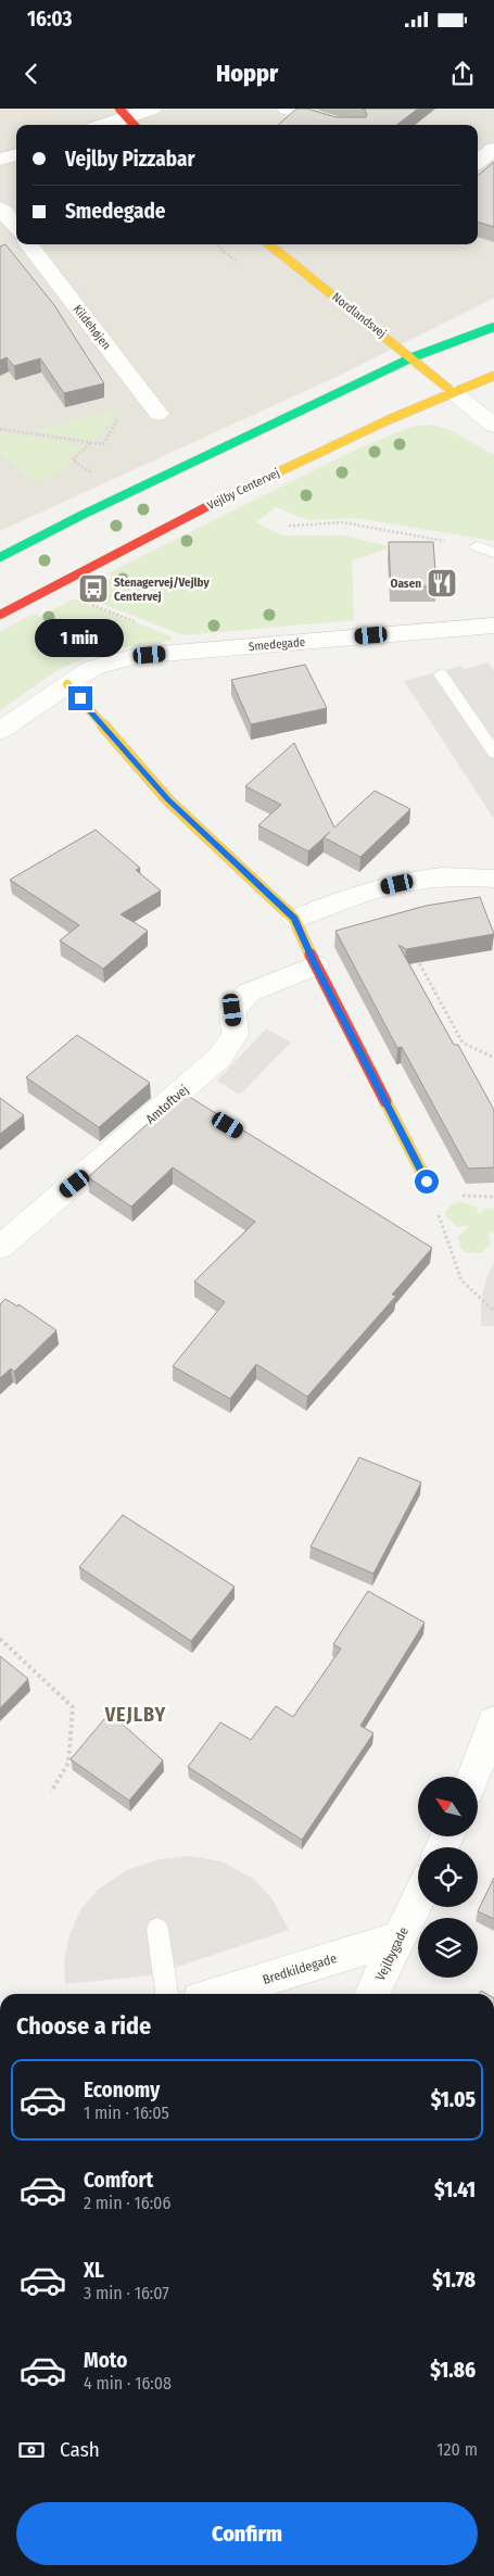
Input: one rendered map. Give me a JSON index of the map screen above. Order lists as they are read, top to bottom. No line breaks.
{"streets":{"street":["Nordlandsvej","Kildehøjen","Vejlby Centervej","Smedegade","Amtoftvej","Vejlbygade","Bredkildegade"]},"crossings":[["Nordlandsvej","Vejlby Centervej"],["Vejlbygade","Bredkildegade"]],"districts":["VEJLBY"],"places":{"restaurant":["Oasen"],"bus stop":["Stenagervej/Vejlby Centervej"]},"north":"top left","page":{"status":"16:03","header":"Hoppr","banner":["Vejlby Pizzabar","Smedegade"],"bubble":"1 min","heading":"Choose a ride","list":[{"name":"Economy","note":"1 min · 16:05","value":"$1.05"},{"name":"Comfort","note":"2 min · 16:06","value":"$1.41"},{"name":"XL","note":"3 min · 16:07","value":"$1.78"},{"name":"Moto","note":"4 min · 16:08","value":"$1.86"}],"pay":["Cash","120 m"],"buttons":"Confirm"}}
